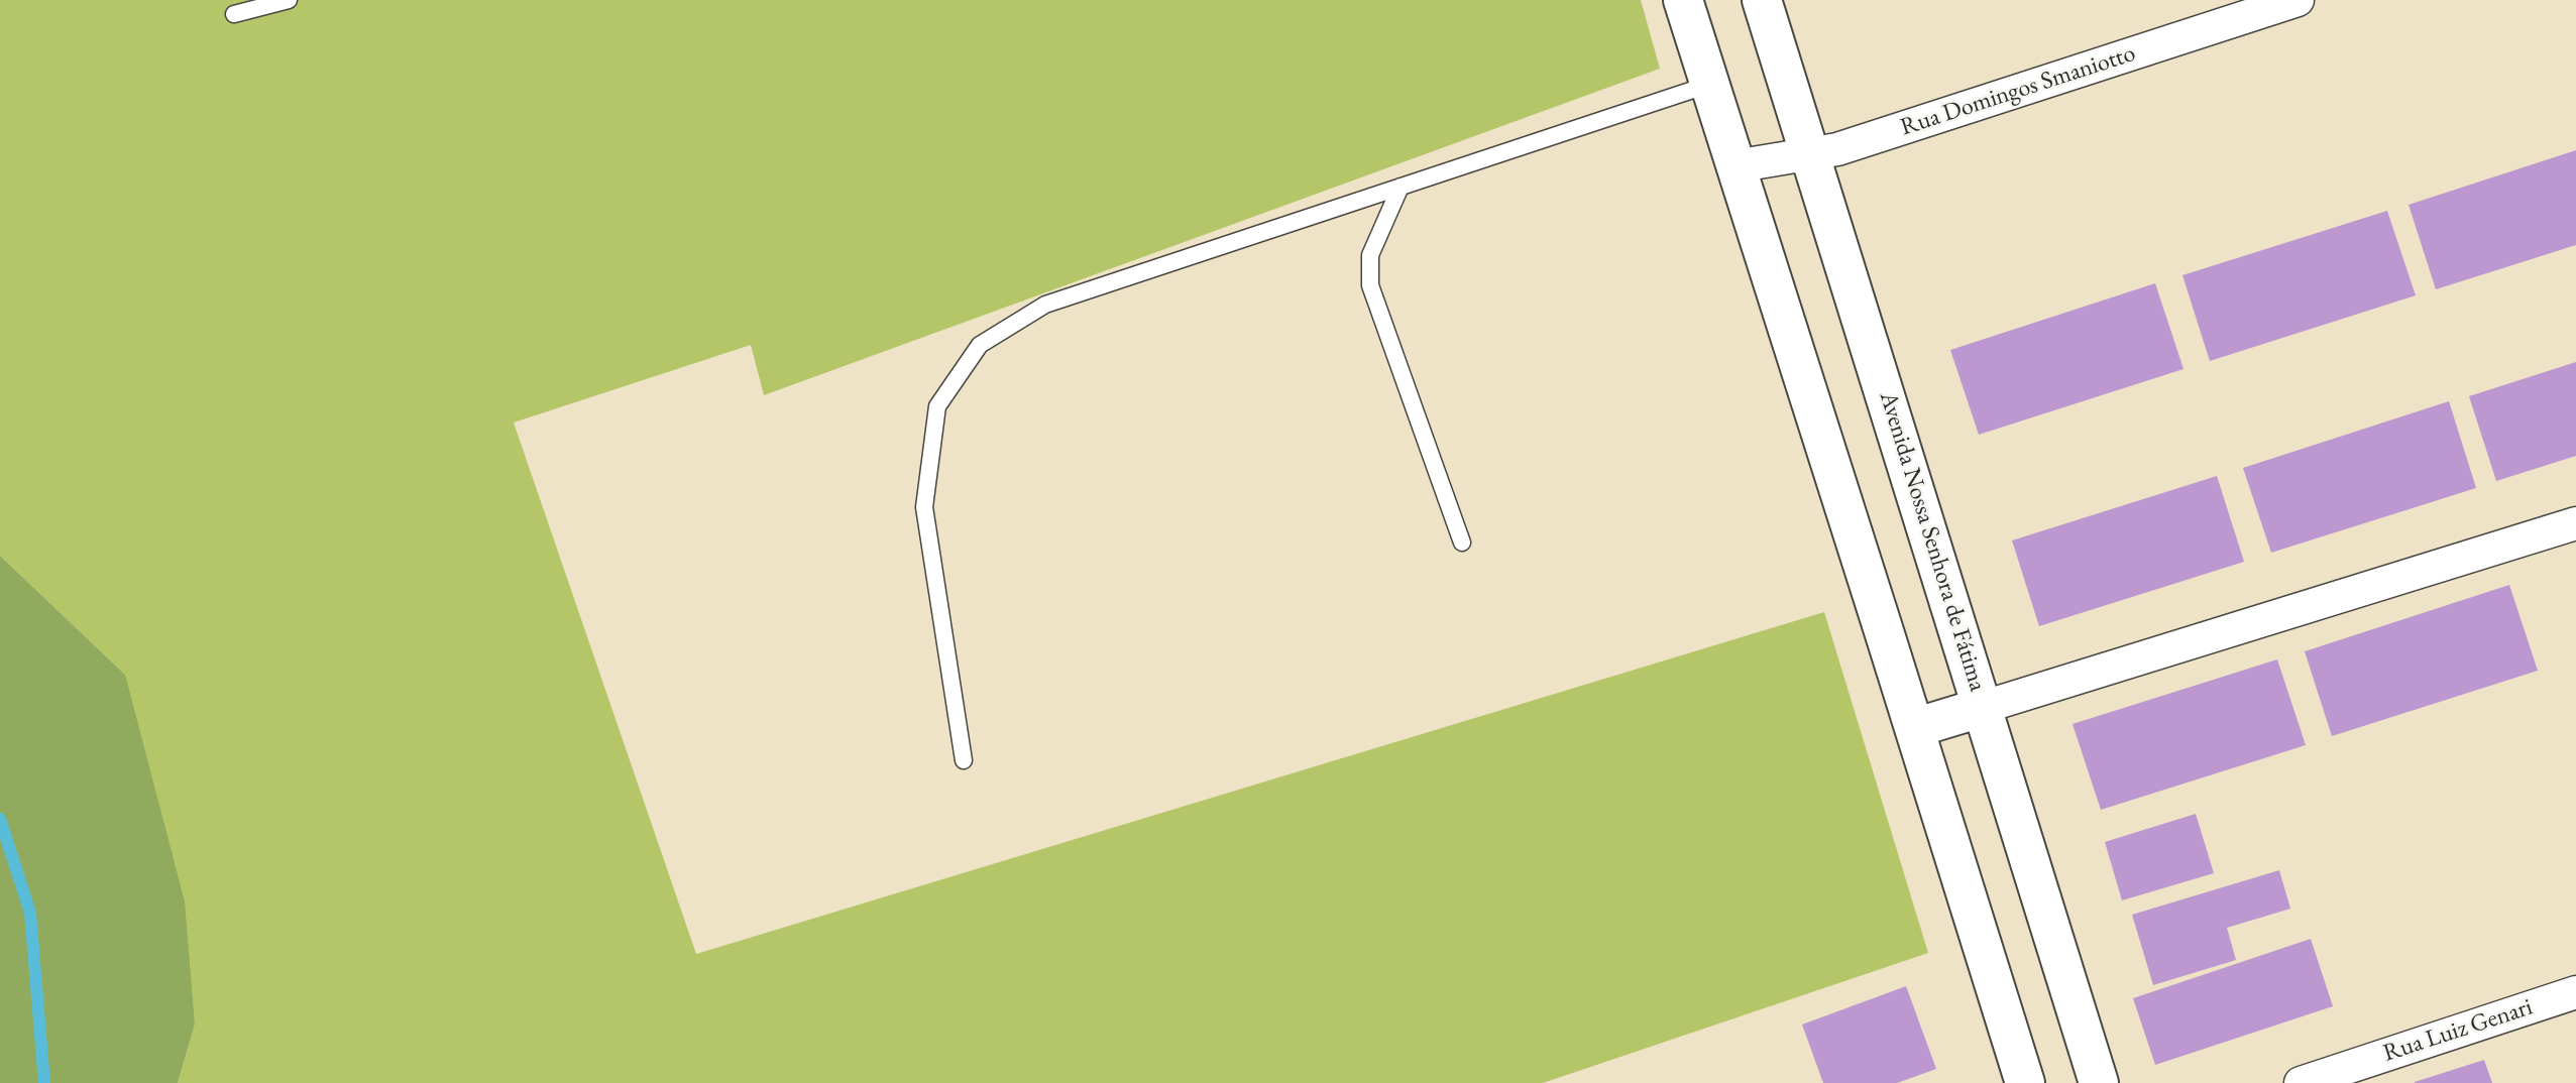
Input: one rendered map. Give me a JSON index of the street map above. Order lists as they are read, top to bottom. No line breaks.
{"streets":{"street":["Rua Domingos Smaniotto","Avenida Nossa Senhora de Fátima","Rua Luiz Genari"]},"crossings":[["Rua Domingos Smaniotto","Avenida Nossa Senhora de Fátima"]]}
